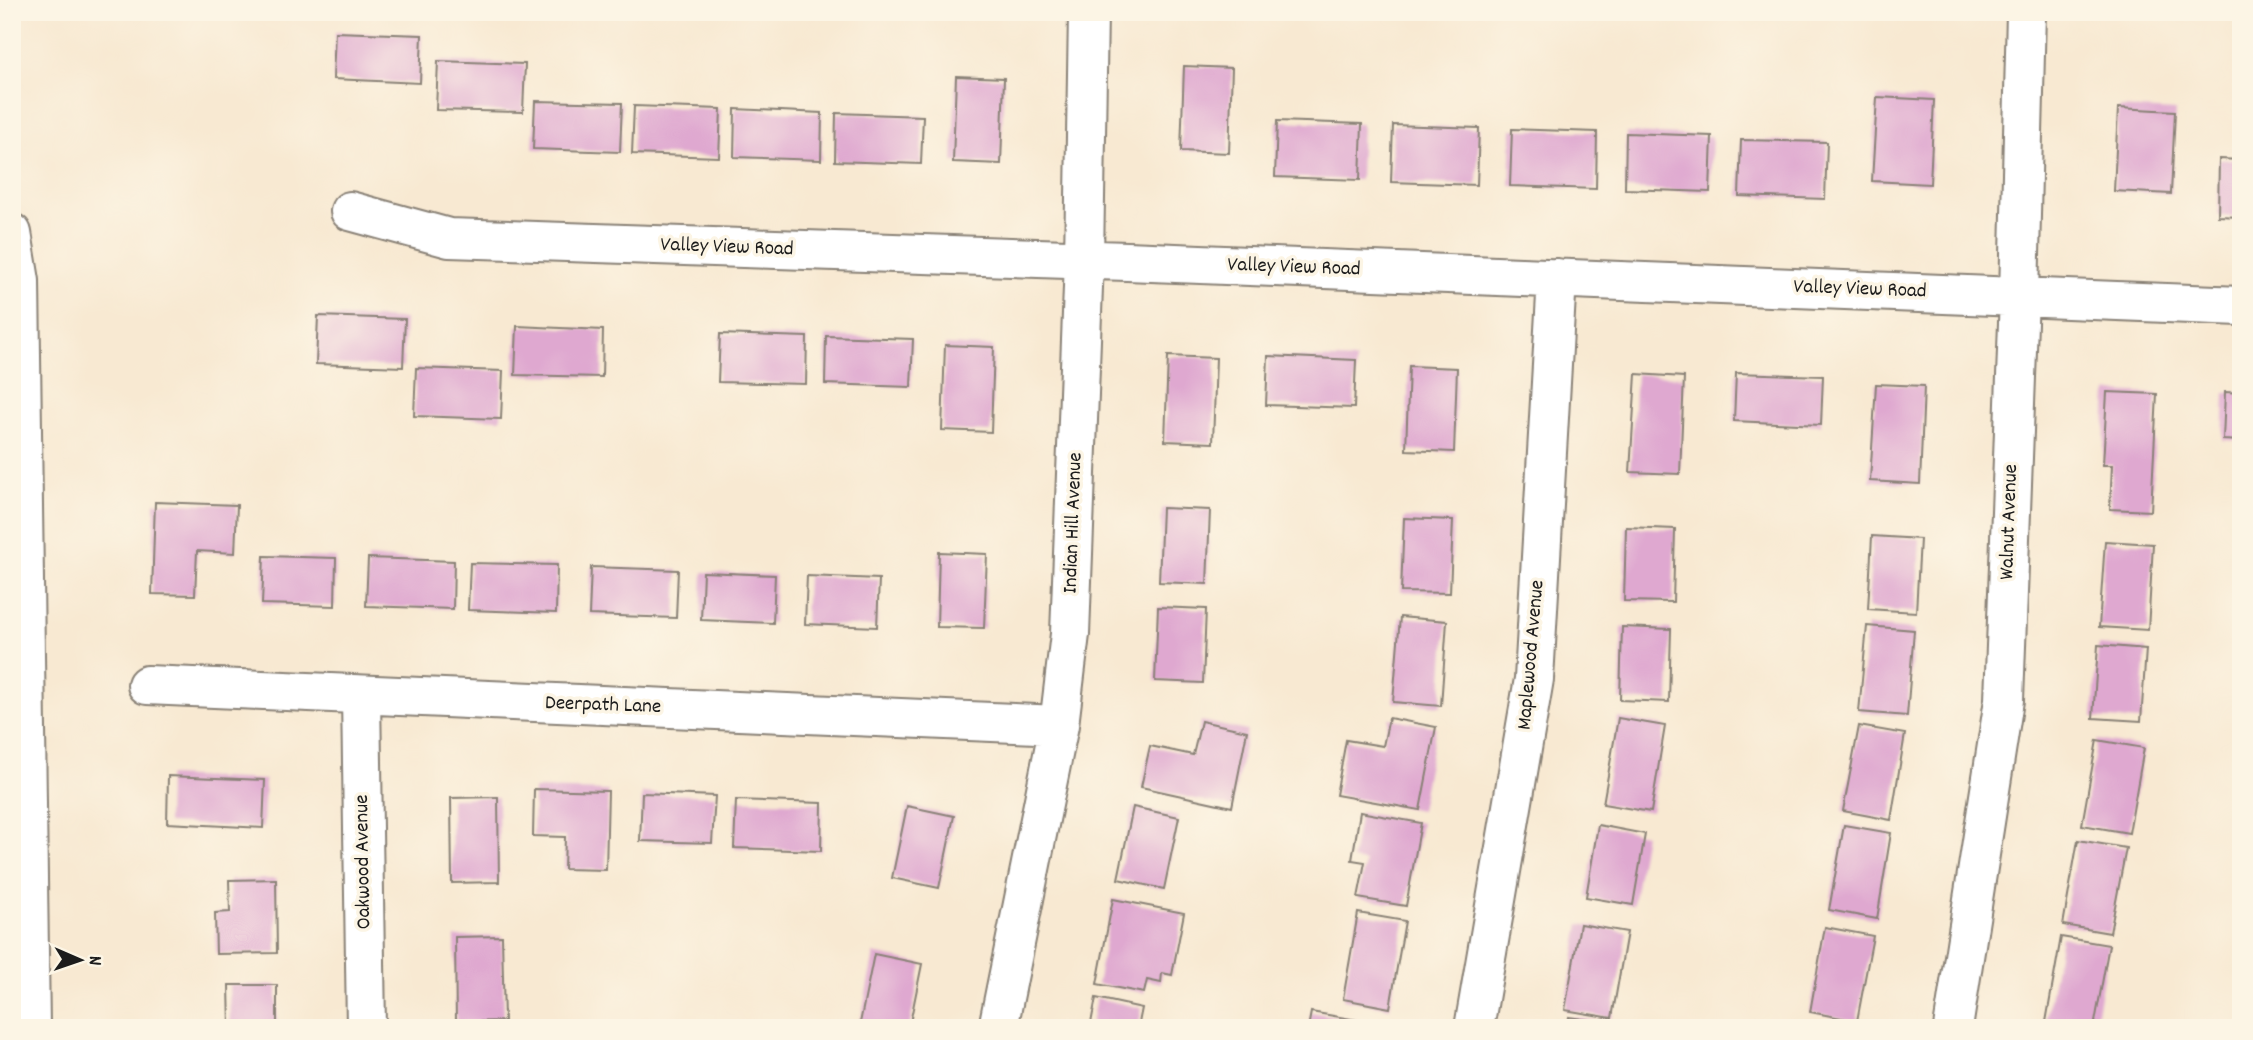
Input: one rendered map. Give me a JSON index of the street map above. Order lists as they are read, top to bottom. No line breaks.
{"streets":{"street":["Valley View Road","Walnut Avenue","Indian Hill Avenue","Maplewood Avenue","Deerpath Lane","Oakwood Avenue"]},"crossings":[["Valley View Road","Walnut Avenue"],["Valley View Road","Indian Hill Avenue"],["Valley View Road","Maplewood Avenue"],["Indian Hill Avenue","Deerpath Lane"],["Deerpath Lane","Oakwood Avenue"]],"north":"right"}
